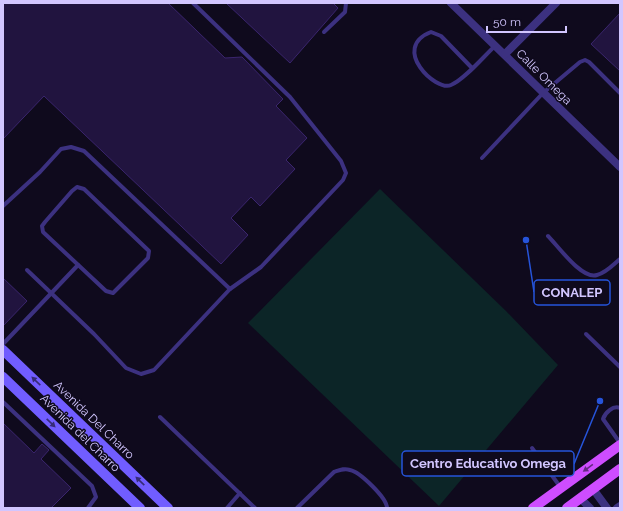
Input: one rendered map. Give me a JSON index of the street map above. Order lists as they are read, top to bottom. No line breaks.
{"streets":{"street":["Calle Omega","Avenida Del Charro","Avenida del Charro"]},"one_way":["Avenida Del Charro","Avenida del Charro"],"places":["CONALEP","Centro Educativo Omega"],"scale_bar":"50 m"}
